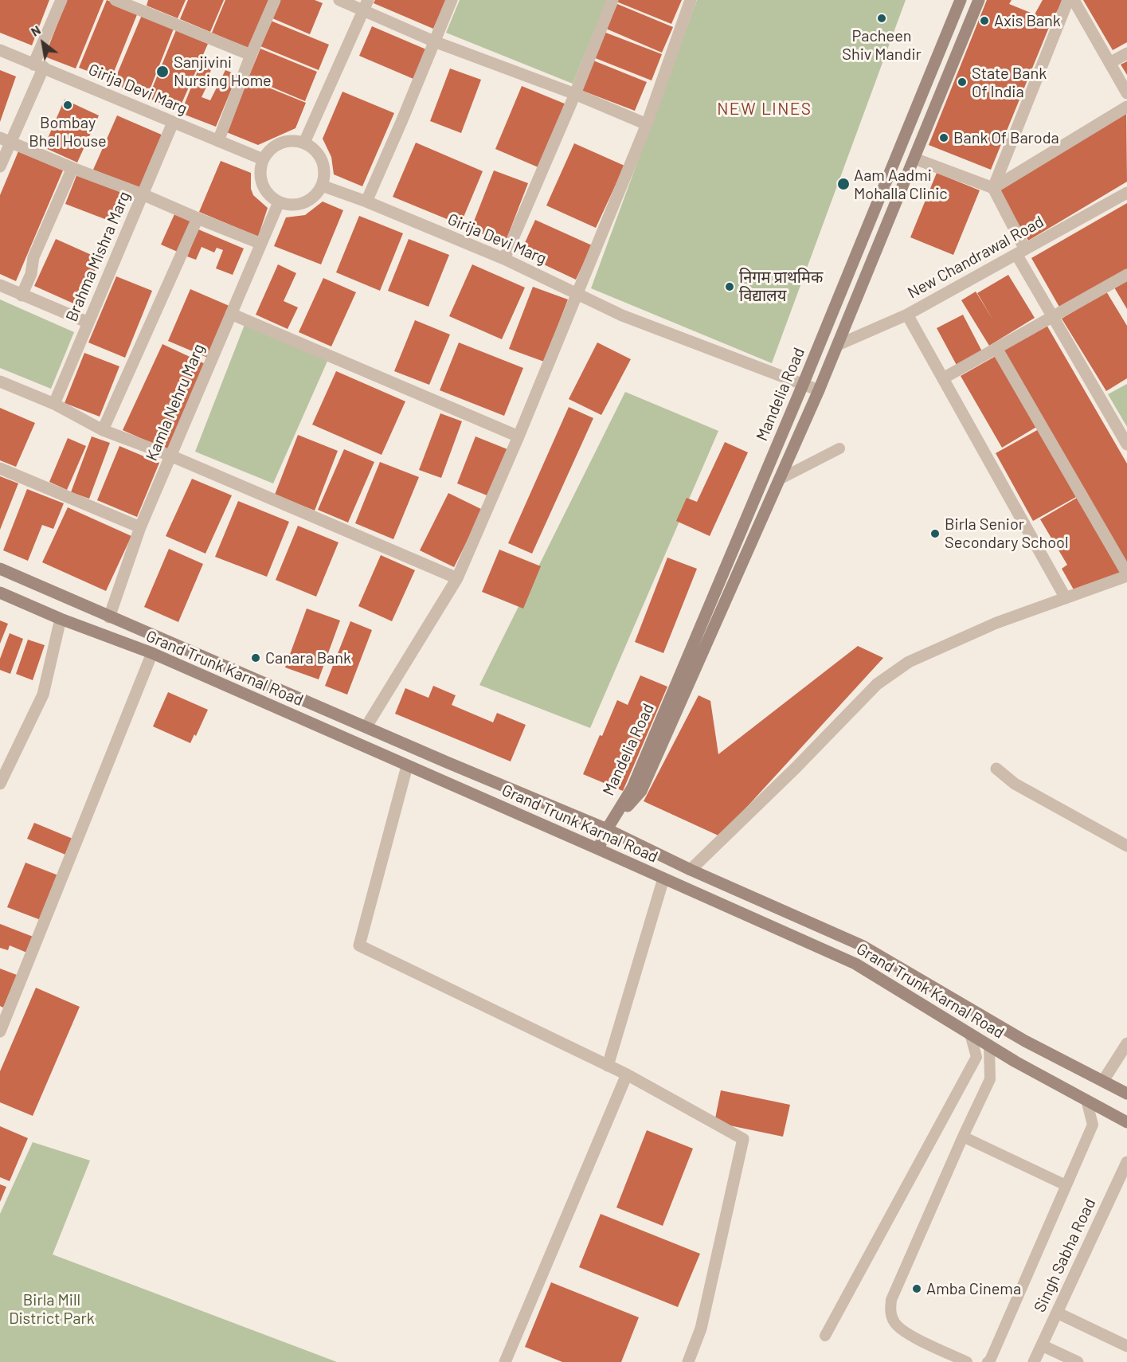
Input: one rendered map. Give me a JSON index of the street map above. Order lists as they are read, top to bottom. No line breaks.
{"streets":{"main road":["Mandelia Road","Grand Trunk Karnal Road"],"street":["Girija Devi Marg","Brahma Mishra Marg","New Chandrawal Road","Kamla Nehru Marg","Singh Sabha Road"]},"crossings":[["Girija Devi Marg","Brahma Mishra Marg"],["Girija Devi Marg","Mandelia Road"],["Girija Devi Marg","Kamla Nehru Marg"],["New Chandrawal Road","Mandelia Road"],["Mandelia Road","Grand Trunk Karnal Road"],["Kamla Nehru Marg","Grand Trunk Karnal Road"]],"districts":["NEW LINES"],"parks":["Birla Mill District Park"],"places":["Pacheen Shiv Mandir","Axis Bank","Sanjivini Nursing Home","State Bank Of India","Bombay Bhel House","Bank Of Baroda","Aam Aadmi Mohalla Clinic","निगम प्राथमिक विद्यालय","Birla Senior Secondary School","Canara Bank","Amba Cinema"],"north":"top left"}
